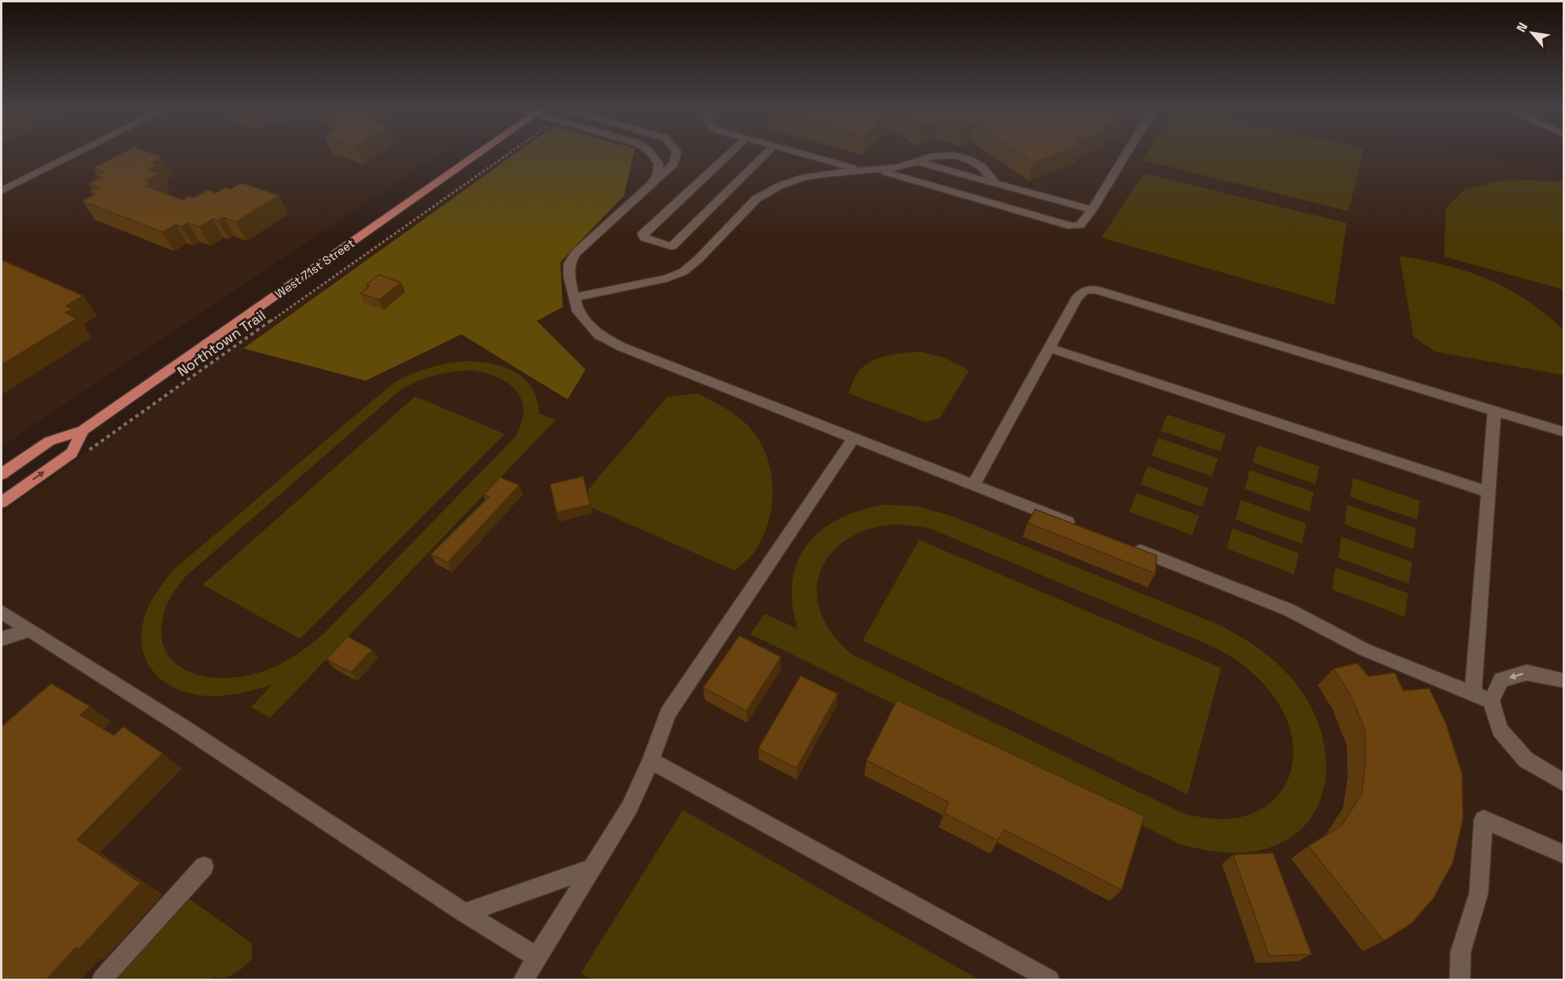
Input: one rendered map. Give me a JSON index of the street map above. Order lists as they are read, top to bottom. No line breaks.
{"streets":{"main road":["West 71st Street"],"path":["Northtown Trail"]},"north":"top left"}
